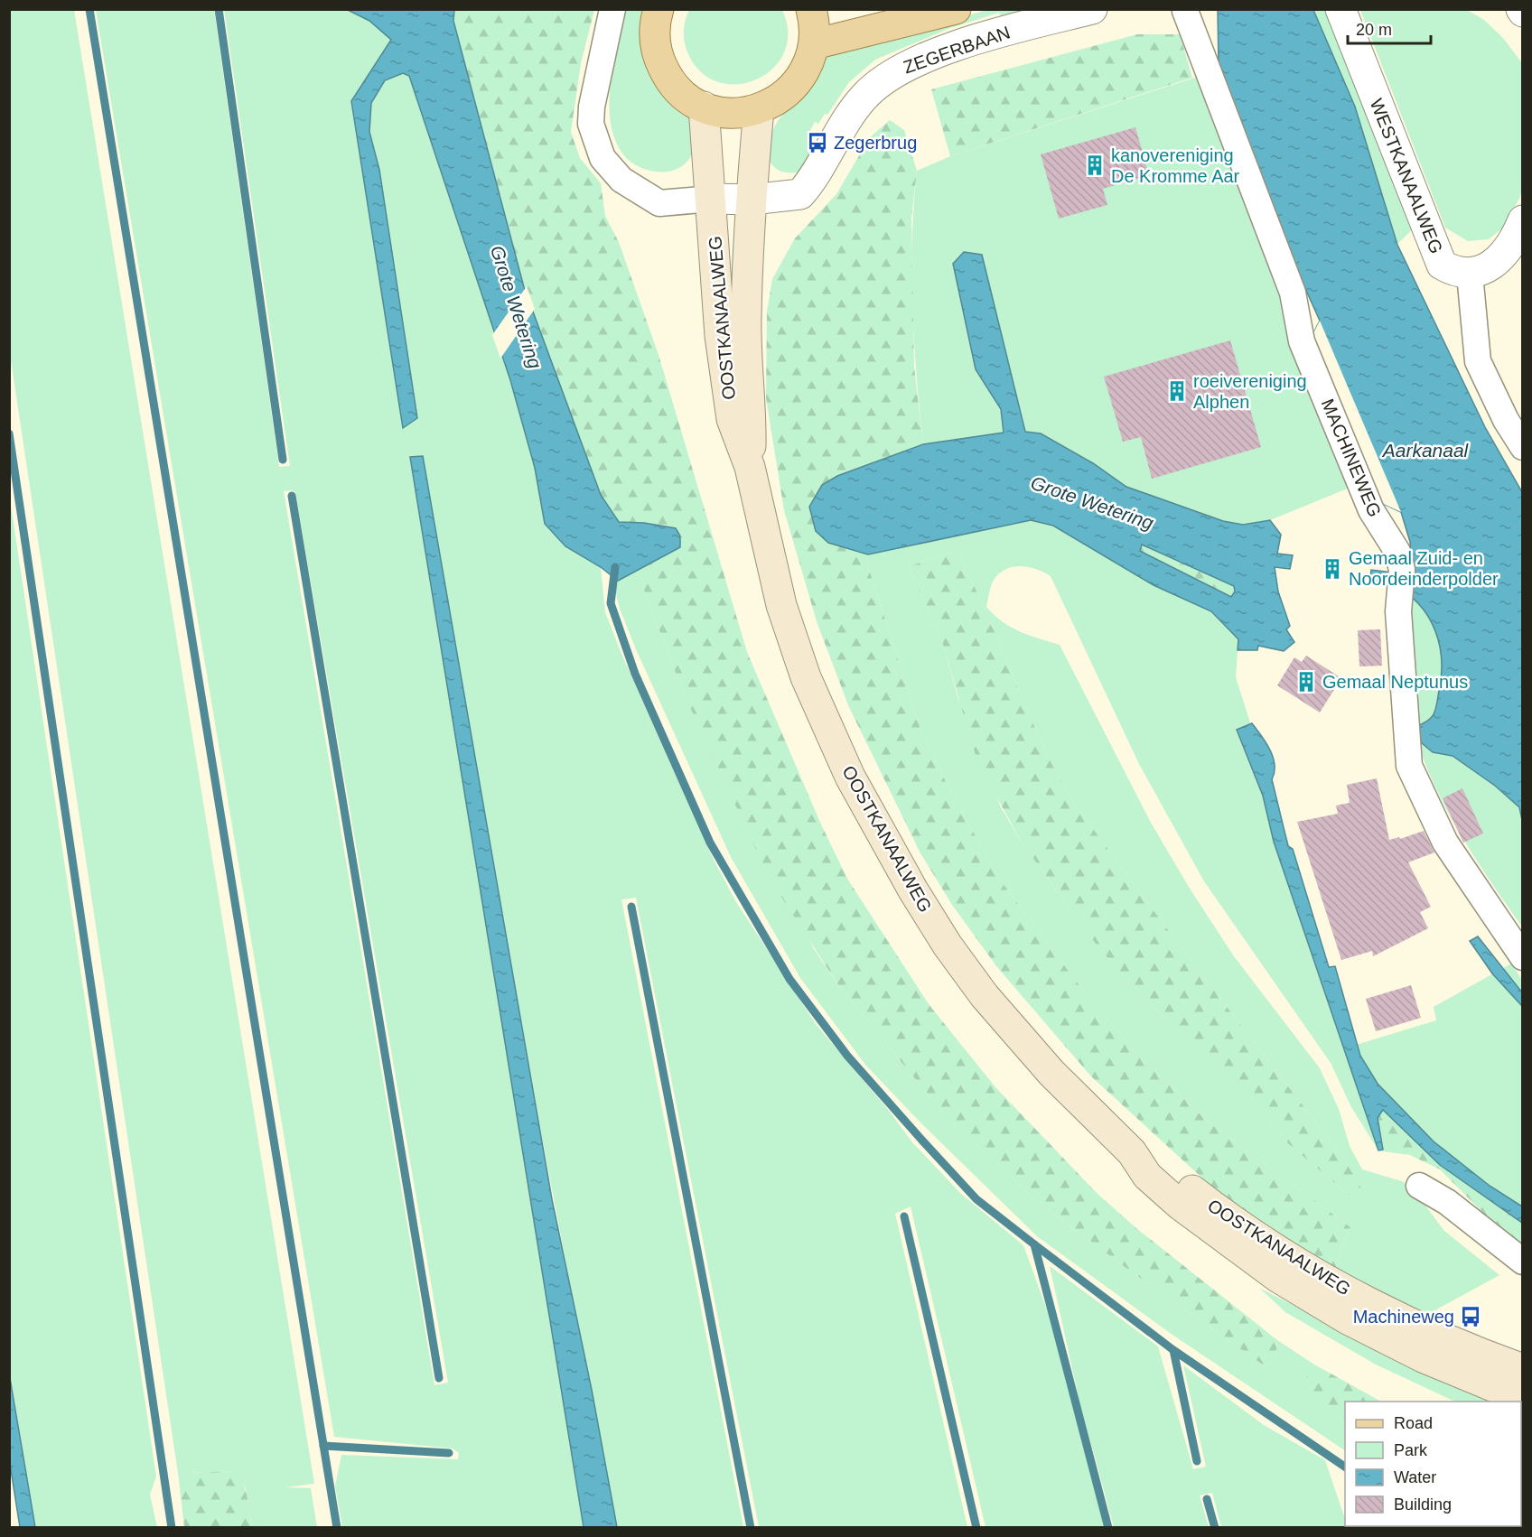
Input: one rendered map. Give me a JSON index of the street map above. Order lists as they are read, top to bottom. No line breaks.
{"streets":{"main road":["OOSTKANAALWEG"],"street":["ZEGERBAAN","WESTKANAALWEG","MACHINEWEG"]},"crossings":[["ZEGERBAAN","OOSTKANAALWEG"]],"water":["Grote Wetering","Aarkanaal"],"places":{"bus stop":["Zegerbrug","Machineweg"],"building":["kanovereniging De Kromme Aar","roeivereniging Alphen","Gemaal Zuid- en Noordeinderpolder","Gemaal Neptunus"]},"legend":["Road","Park","Water","Building"],"scale_bar":"20 m"}
